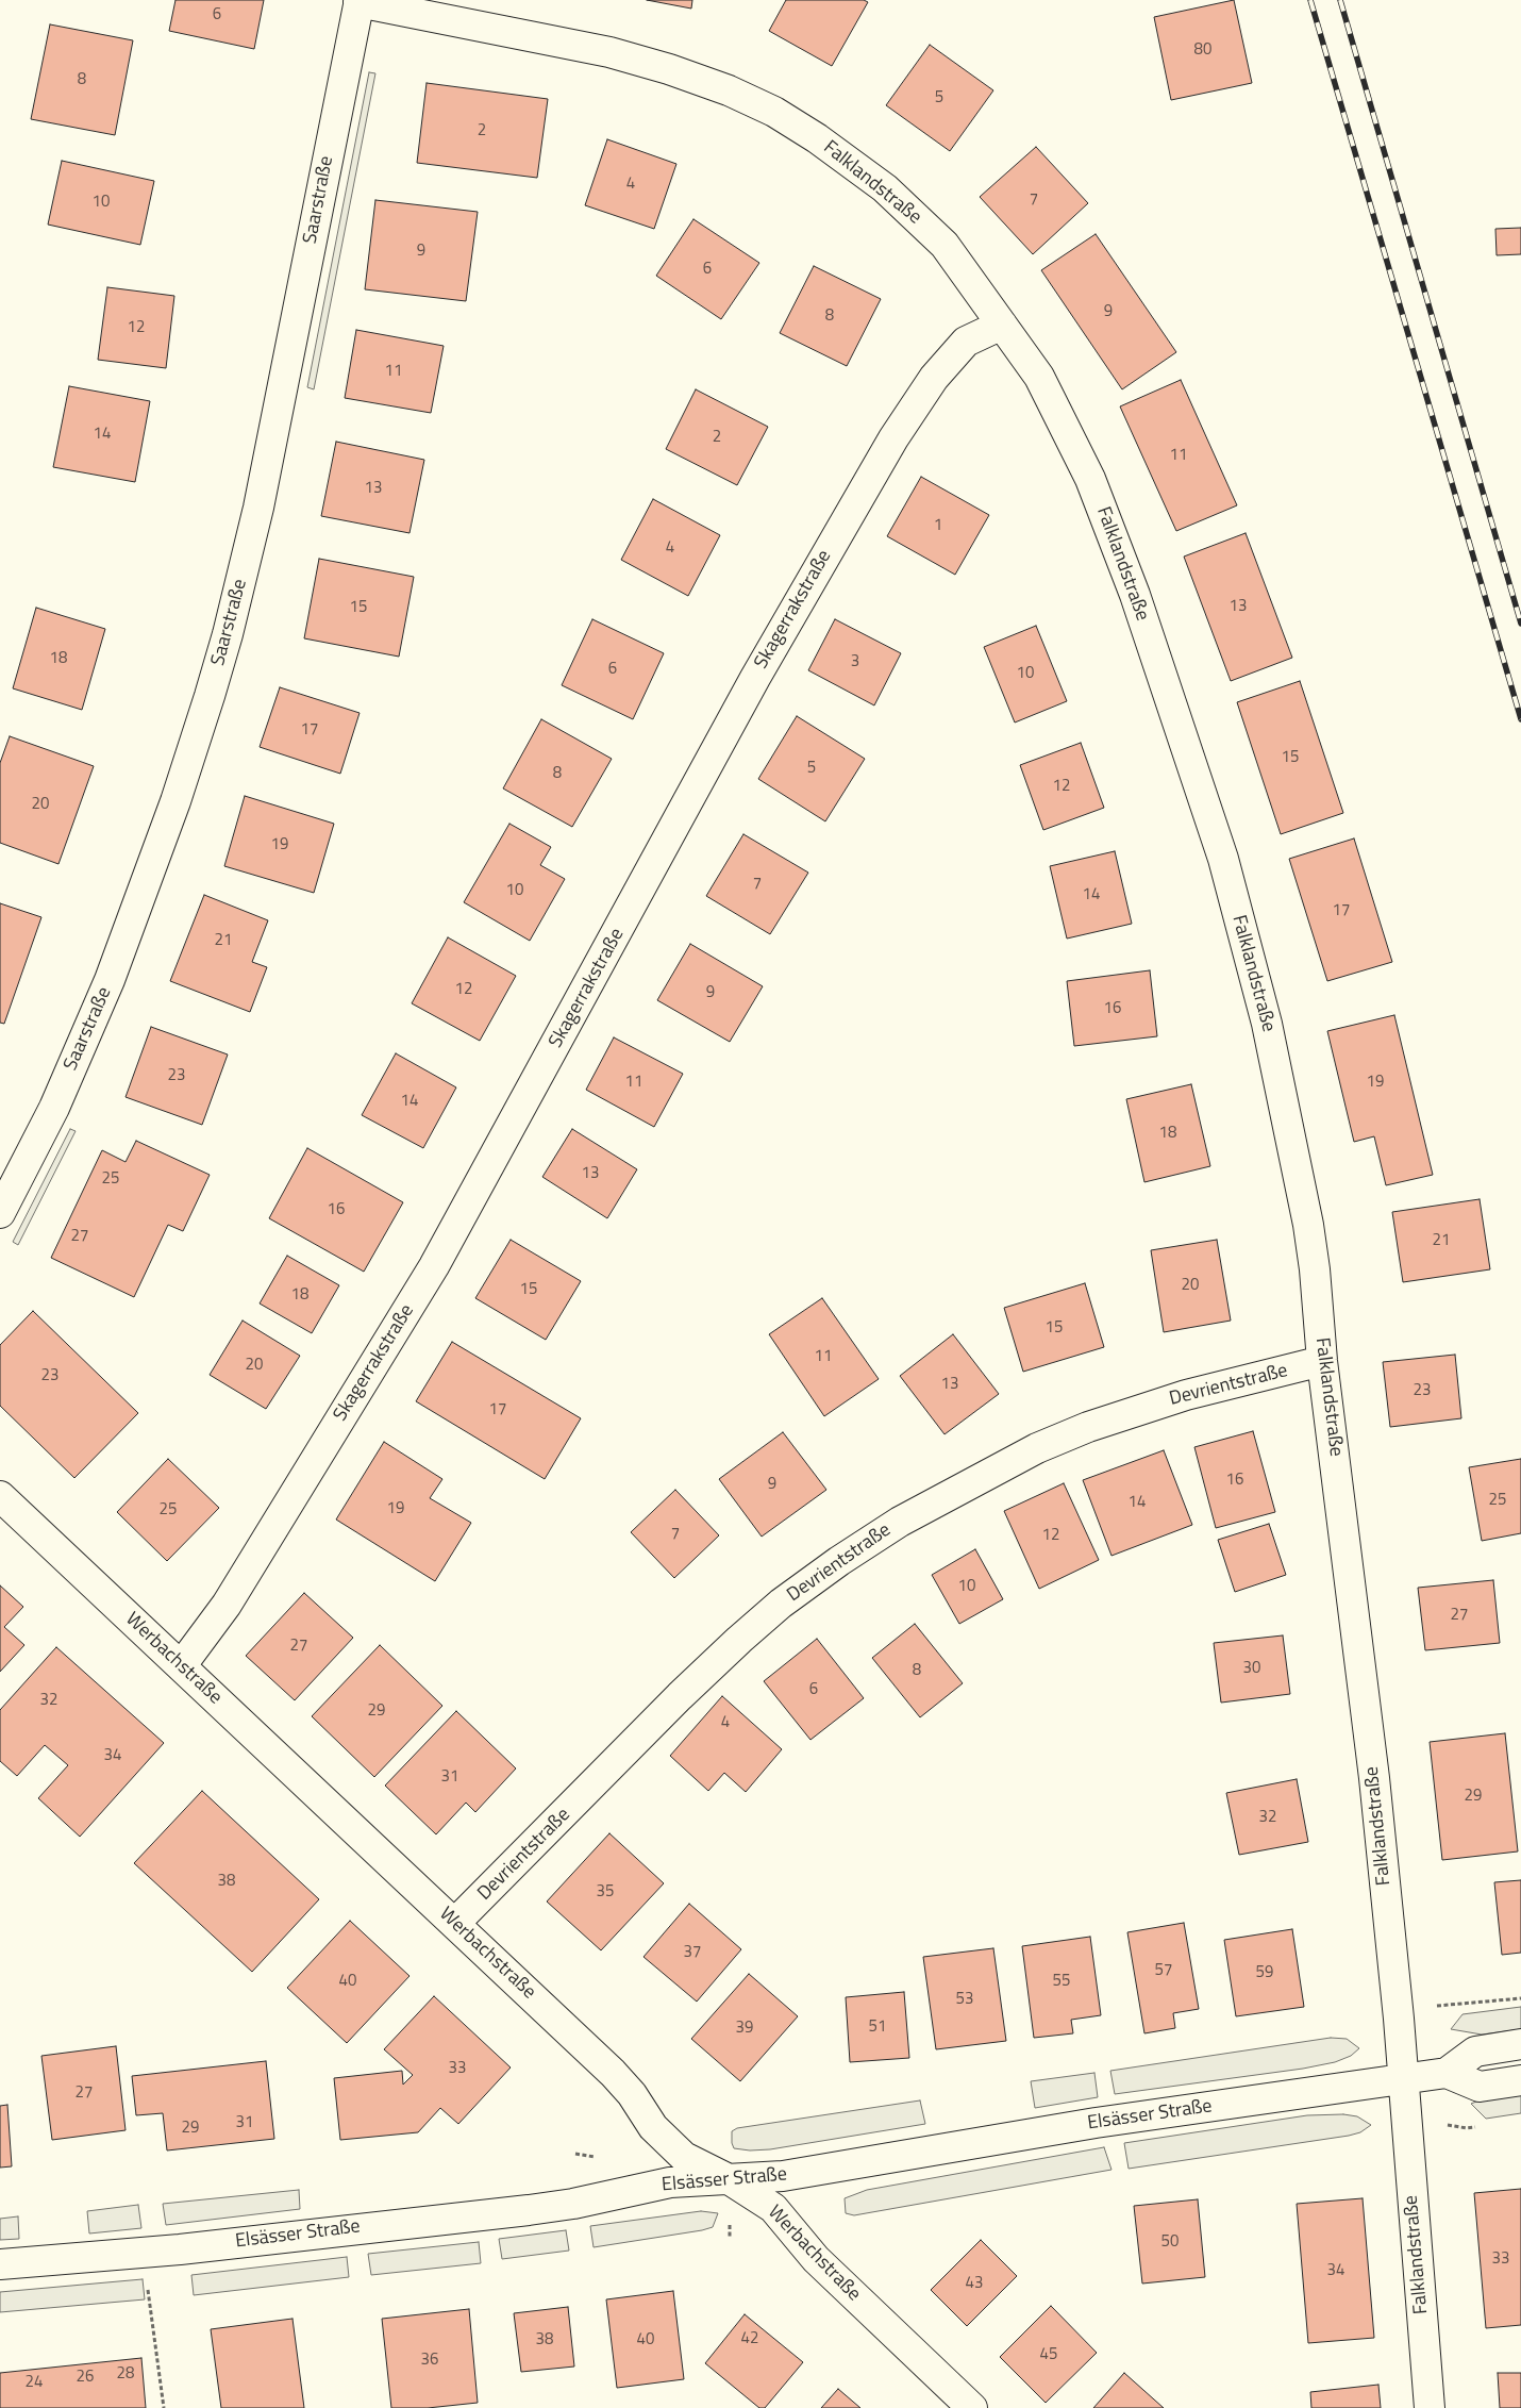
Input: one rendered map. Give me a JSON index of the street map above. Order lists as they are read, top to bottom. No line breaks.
{"streets":{"street":["Falklandstraße","Saarstraße","Skagerrakstraße","Devrientstraße","Werbachstraße","Elsässer Straße"]},"crossings":[["Falklandstraße","Saarstraße"],["Falklandstraße","Skagerrakstraße"],["Falklandstraße","Devrientstraße"],["Falklandstraße","Elsässer Straße"],["Skagerrakstraße","Werbachstraße"],["Devrientstraße","Werbachstraße"],["Werbachstraße","Elsässer Straße"]],"house_numbers":["6","80","8","5","2","4","7","10","9","6","9","8","12","11","14","2","11","13","1","4","13","15","18","3","6","10","17","15","5","8","12","20","19","7","10","14","17","21","12","9","16","23","11","19","14","18","13","25","16","27","21","20","15","18","15","11","20","23","13","23","17","16","9","25","14","19","25","7","12","10","27","27","30","8","6","32","29","4","34","31","29","32","38","35","37","57","59","40","55","53","51","39","33","27","31","29","50","33","34","43","42","38","40","45","36","28","26","24"]}
